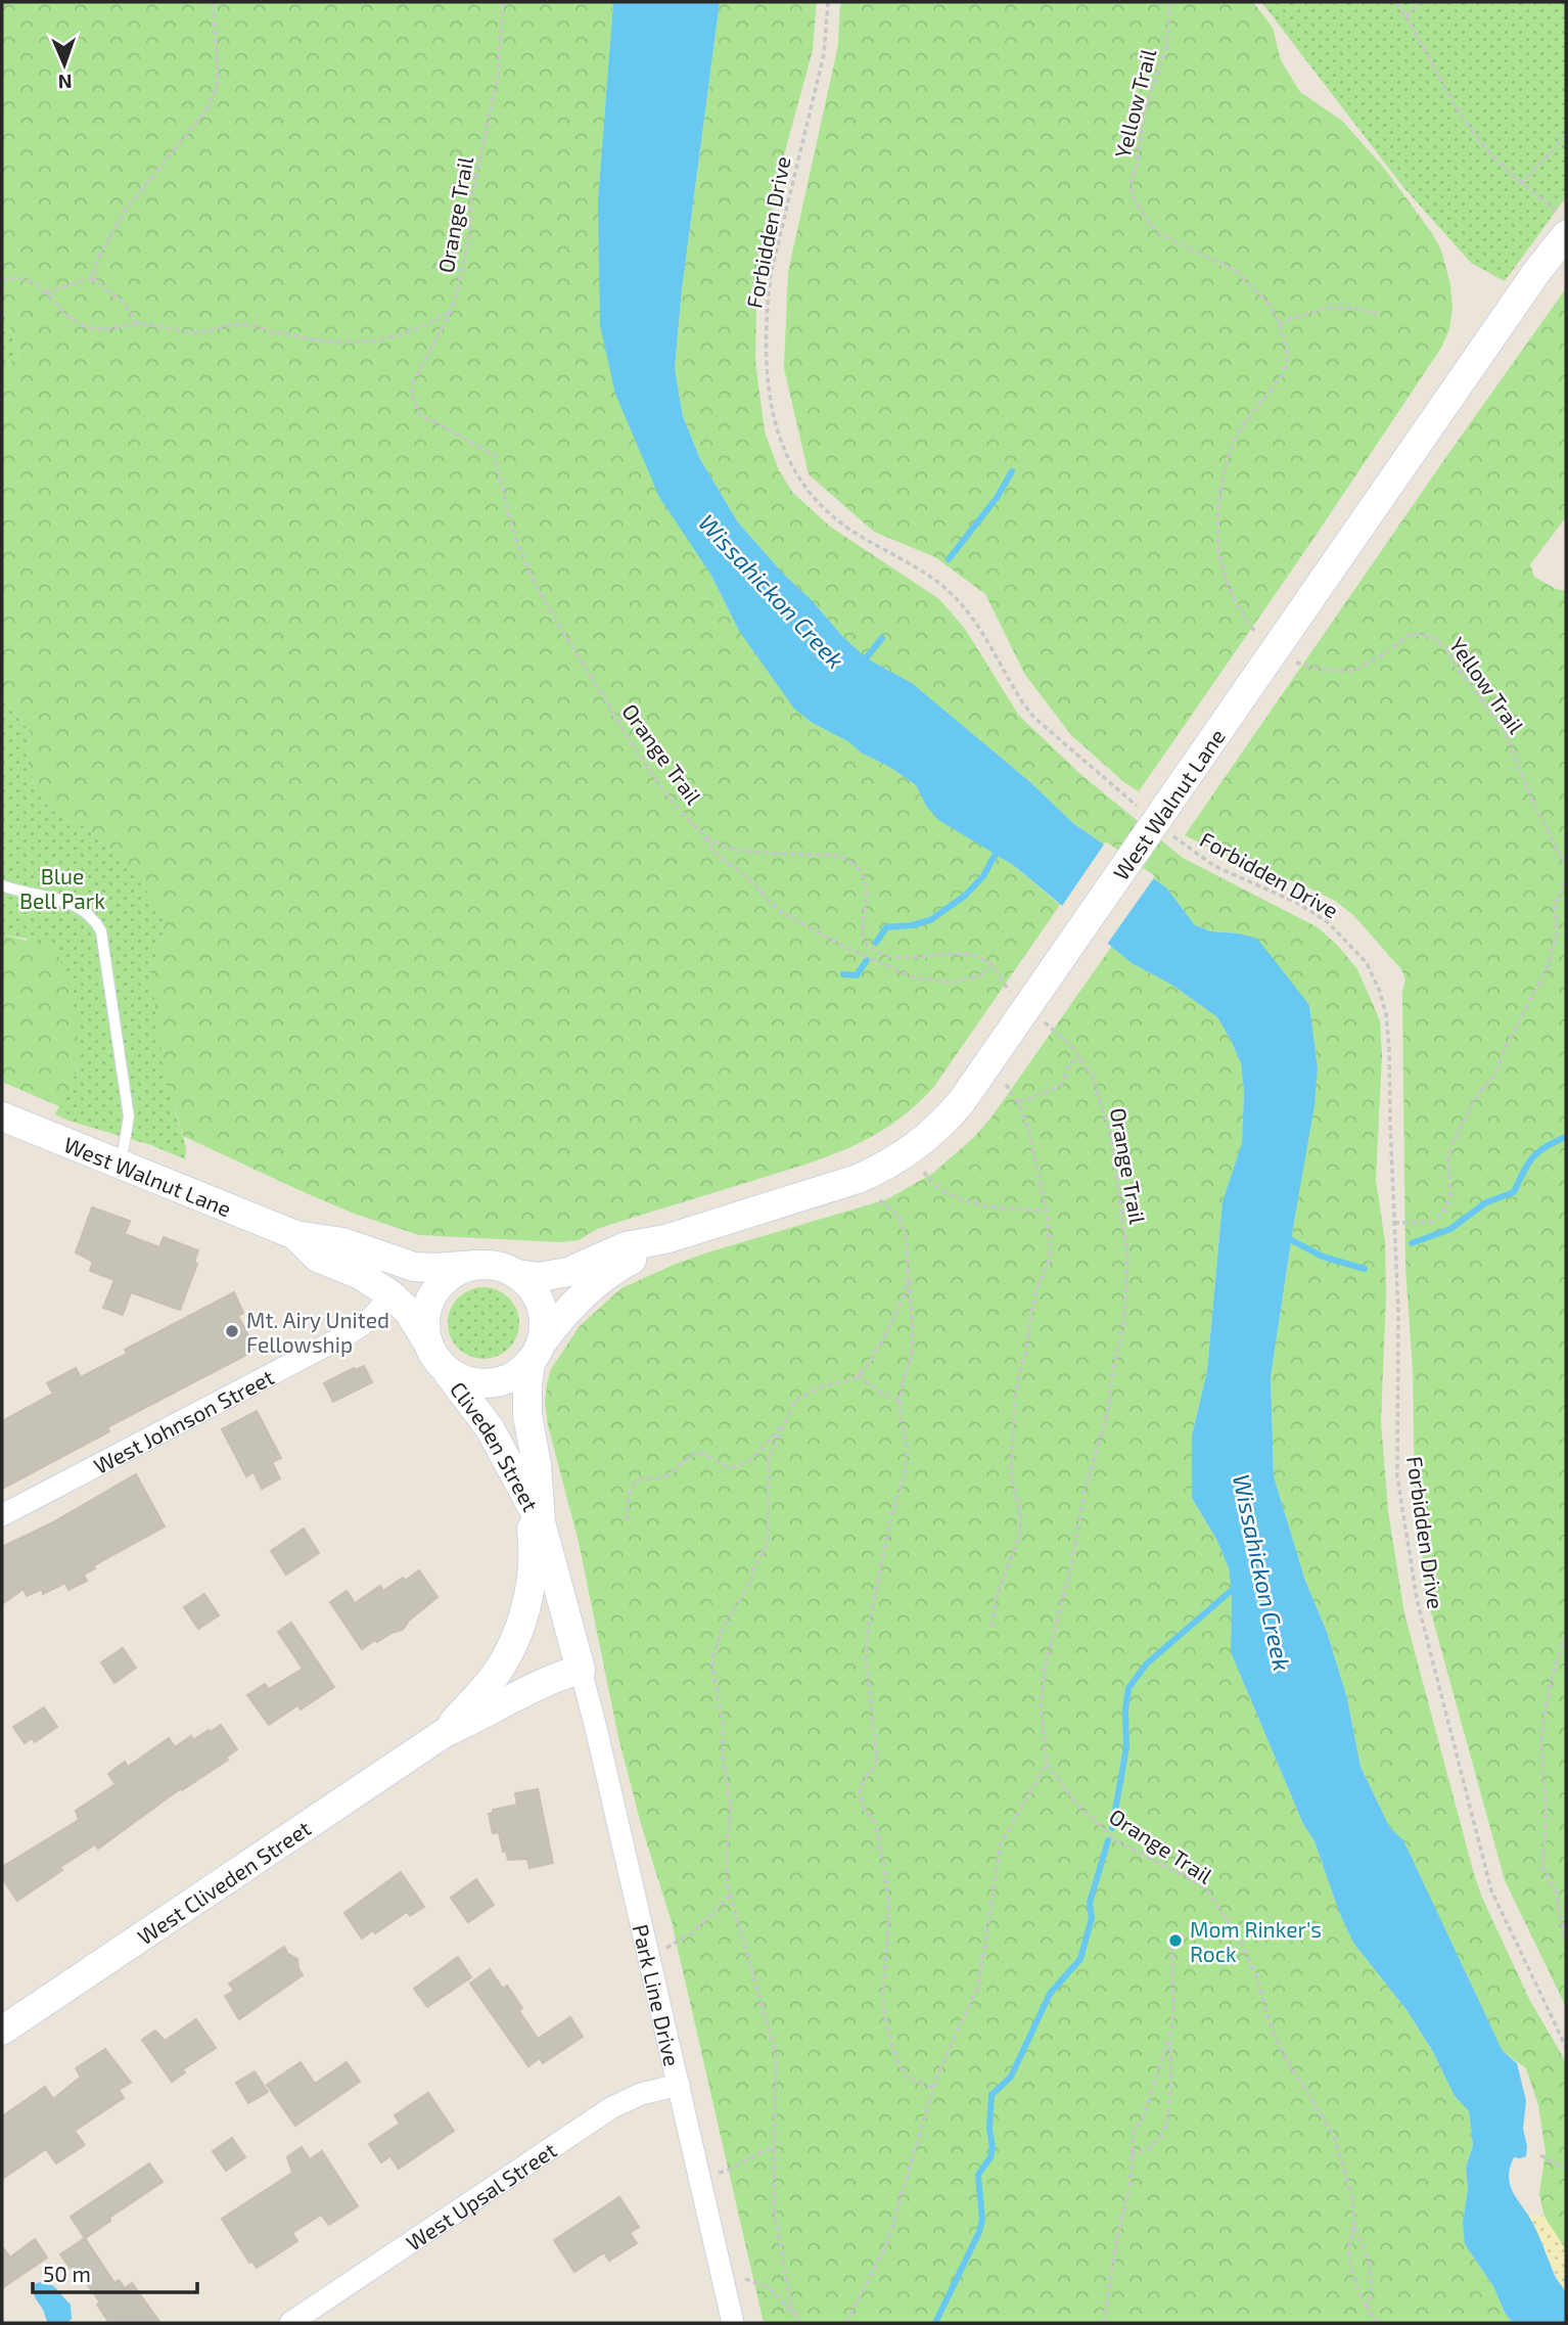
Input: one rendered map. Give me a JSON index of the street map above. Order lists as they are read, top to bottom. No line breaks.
{"streets":{"street":["West Walnut Lane","West Johnson Street","Cliveden Street","West Cliveden Street","Park Line Drive","West Upsal Street"],"path":["Yellow Trail","Orange Trail","Forbidden Drive"]},"crossings":[["West Walnut Lane","West Johnson Street"],["West Walnut Lane","Cliveden Street"],["Cliveden Street","West Cliveden Street"],["Cliveden Street","Park Line Drive"],["West Cliveden Street","Park Line Drive"],["Park Line Drive","West Upsal Street"]],"water":["Wissahickon Creek"],"parks":["Blue Bell Park"],"places":["Mt. Airy United Fellowship","Mom Rinker's Rock"],"scale_bar":"50 m","north":"bottom"}
